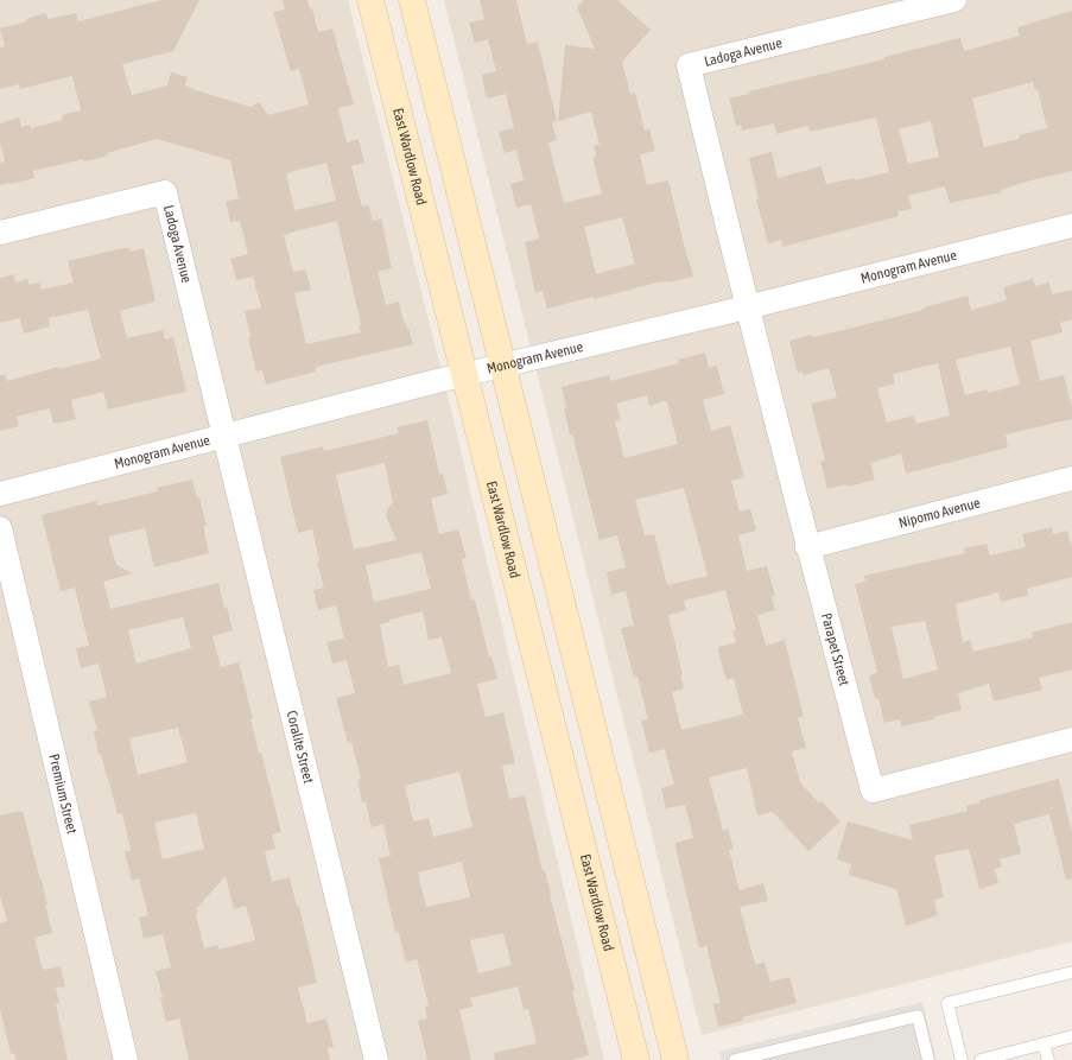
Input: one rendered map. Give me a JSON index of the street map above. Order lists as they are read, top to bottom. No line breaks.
{"streets":{"main road":["East Wardlow Road"],"street":["Ladoga Avenue","Monogram Avenue","Nipomo Avenue","Parapet Street","Coralite Street","Premium Street"]},"crossings":[["Ladoga Avenue","Monogram Avenue"],["Ladoga Avenue","Parapet Street"],["Ladoga Avenue","Coralite Street"],["East Wardlow Road","Monogram Avenue"],["Monogram Avenue","Parapet Street"],["Monogram Avenue","Coralite Street"],["Nipomo Avenue","Parapet Street"]]}
